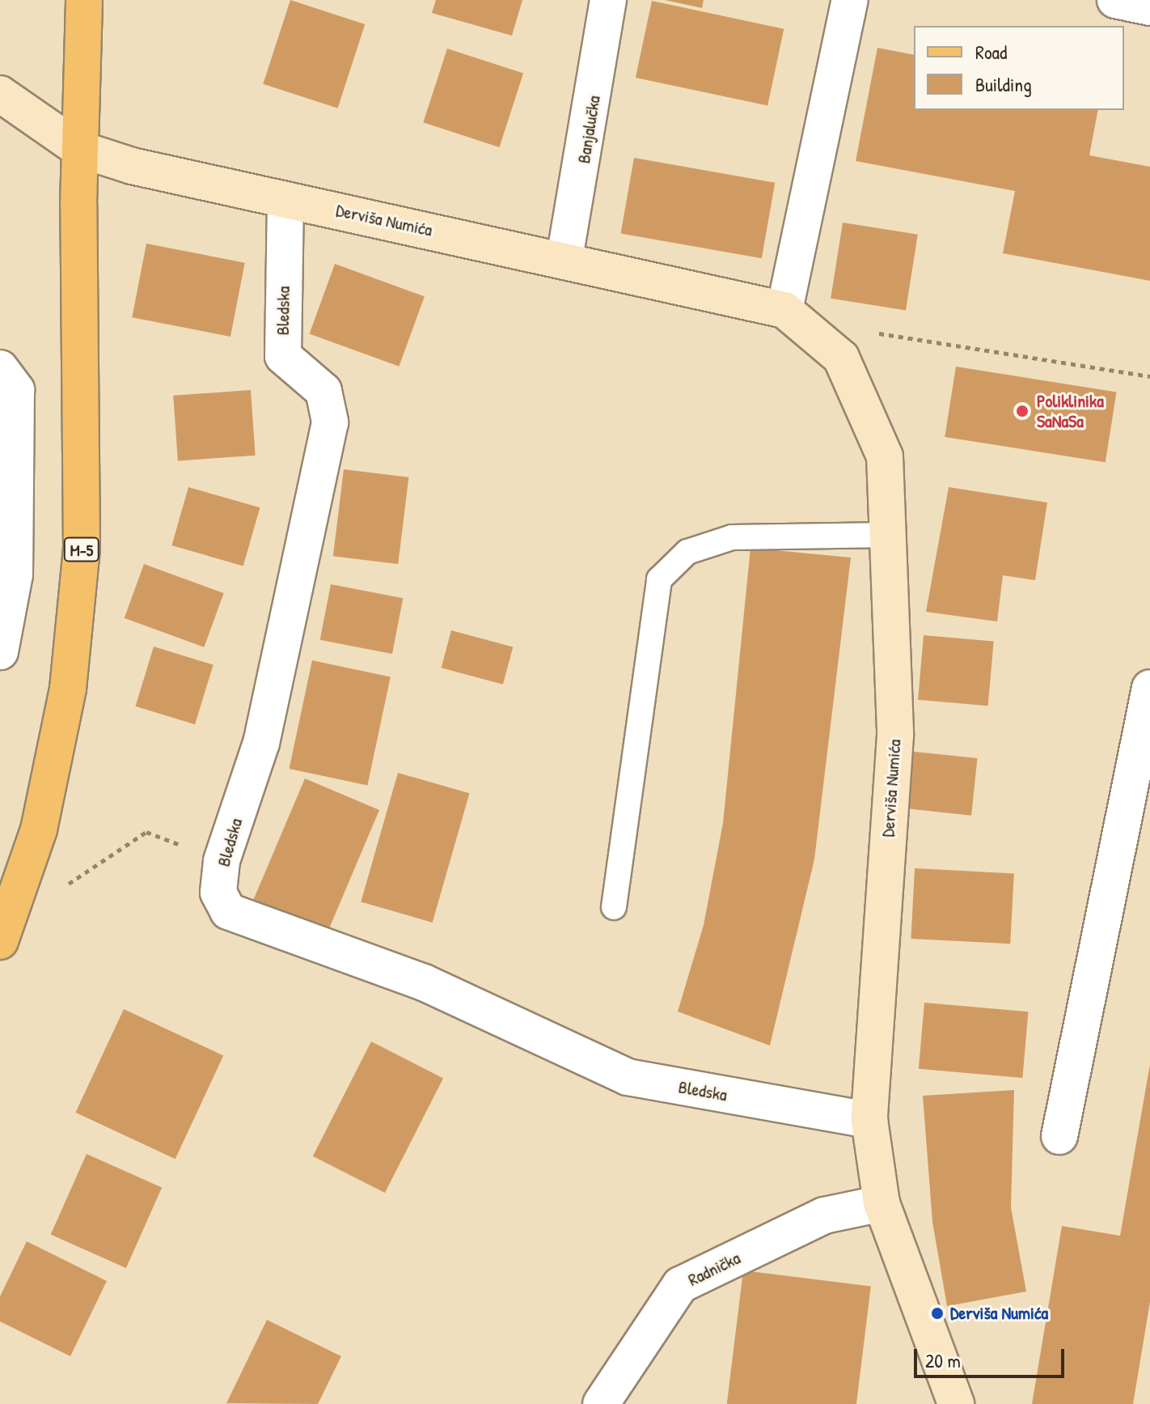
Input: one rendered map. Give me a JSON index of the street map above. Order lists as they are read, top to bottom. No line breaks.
{"streets":{"main road":["Derviša Numića","M-5"],"street":["Banjalučka","Bledska","Radnička"]},"crossings":[["Banjalučka","Derviša Numića"],["Derviša Numića","Bledska"],["Derviša Numića","M-5"],["Derviša Numića","Radnička"]],"places":["Poliklinika SaNaSa","Derviša Numića"],"legend":["Road","Building"],"scale_bar":"20 m"}
